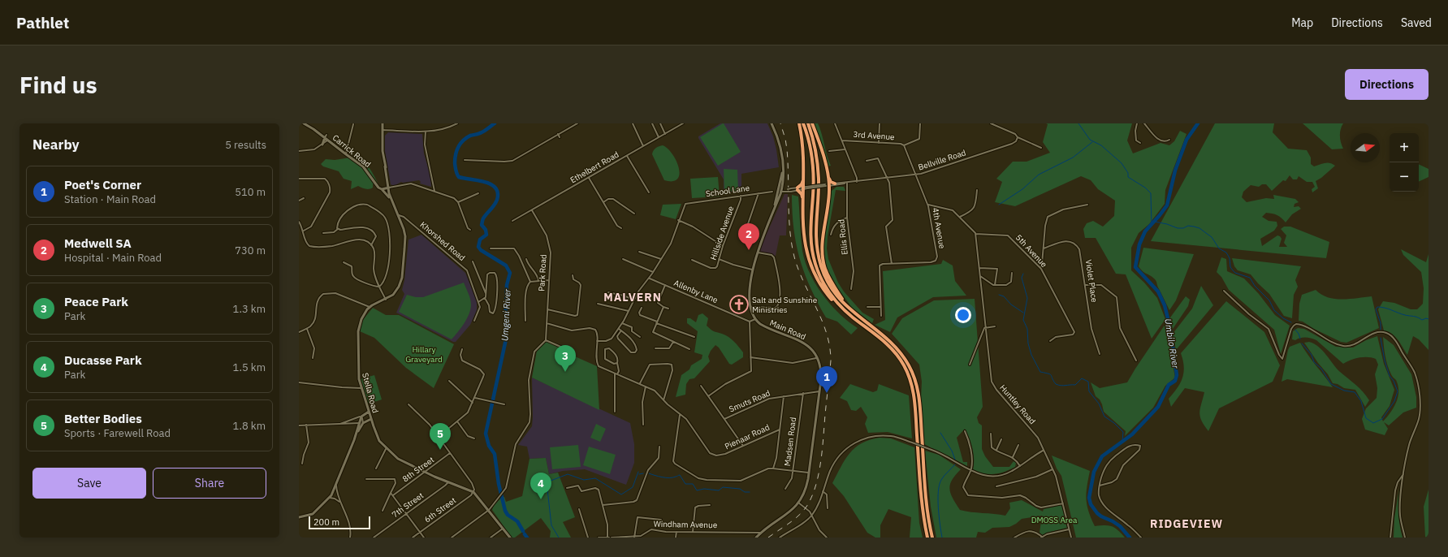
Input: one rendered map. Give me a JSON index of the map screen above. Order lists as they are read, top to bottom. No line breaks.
{"streets":{"main road":["Carrick Road","Main Road","Stella Road"],"street":["3rd Avenue","Bellville Road","Ethelbert Road","School Lane","4th Avenue","Hillside Avenue","Ellis Road","Khorshed Road","5th Avenue","Park Road","Violet Place","Allenby Lane","Smuts Road","Huntley Road","Pienaar Road","Madsen Road","8th Street","7th Street","6th Street","Windham Avenue"]},"crossings":[["3rd Avenue","4th Avenue"],["Bellville Road","4th Avenue"],["Bellville Road","Ellis Road"],["Ethelbert Road","Park Road"],["School Lane","Hillside Avenue"],["5th Avenue","Huntley Road"],["Main Road","Smuts Road"],["Stella Road","8th Street"],["Stella Road","7th Street"],["Stella Road","6th Street"],["Smuts Road","Madsen Road"]],"districts":["MALVERN","RIDGEVIEW"],"water":["Umgeni River","Umbilo River"],"parks":["Hillary Graveyard","DMOSS Area"],"places":{"church":["Salt and Sunshine Ministries"]},"scale_bar":"200 m","north":"right","page":{"header":"Pathlet","nav":["Map","Directions","Saved"],"buttons":["Directions",["Save","Share"]],"title":"Find us","heading":["Nearby","5 results"],"map_buttons":["+","−"],"list":[{"mark":"1","name":"Poet's Corner","note":"Station · Main Road","value":"510 m"},{"mark":"2","name":"Medwell SA","note":"Hospital · Main Road","value":"730 m"},{"mark":"3","name":"Peace Park","note":"Park","value":"1.3 km"},{"mark":"4","name":"Ducasse Park","note":"Park","value":"1.5 km"},{"mark":"5","name":"Better Bodies","note":"Sports · Farewell Road","value":"1.8 km"}],"pins":["2","3","1","5","4"],"scale":"200 m"}}
